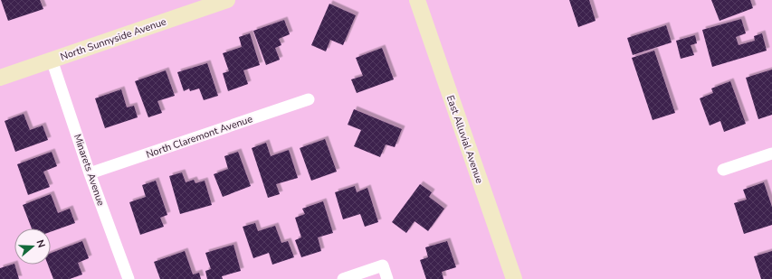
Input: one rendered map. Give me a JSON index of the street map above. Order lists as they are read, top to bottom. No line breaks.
{"streets":{"street":["North Sunnyside Avenue","North Claremont Avenue","East Alluvial Avenue","Minarets Avenue"]},"crossings":[["North Sunnyside Avenue","Minarets Avenue"],["North Claremont Avenue","Minarets Avenue"]],"north":"right"}
